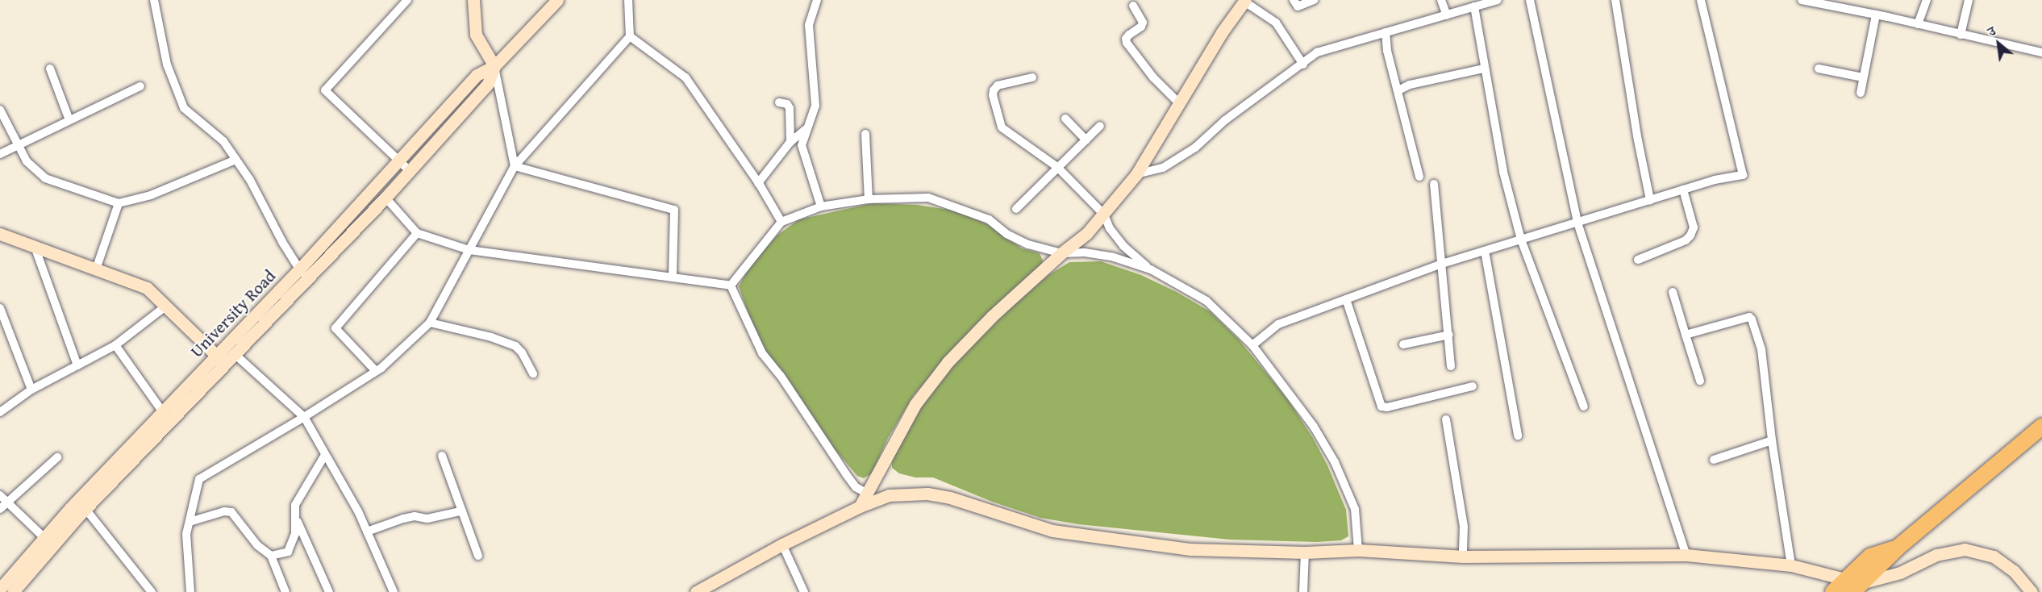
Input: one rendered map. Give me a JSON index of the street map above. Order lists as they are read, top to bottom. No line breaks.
{"streets":{"street":["University Road"]},"north":"top left"}
